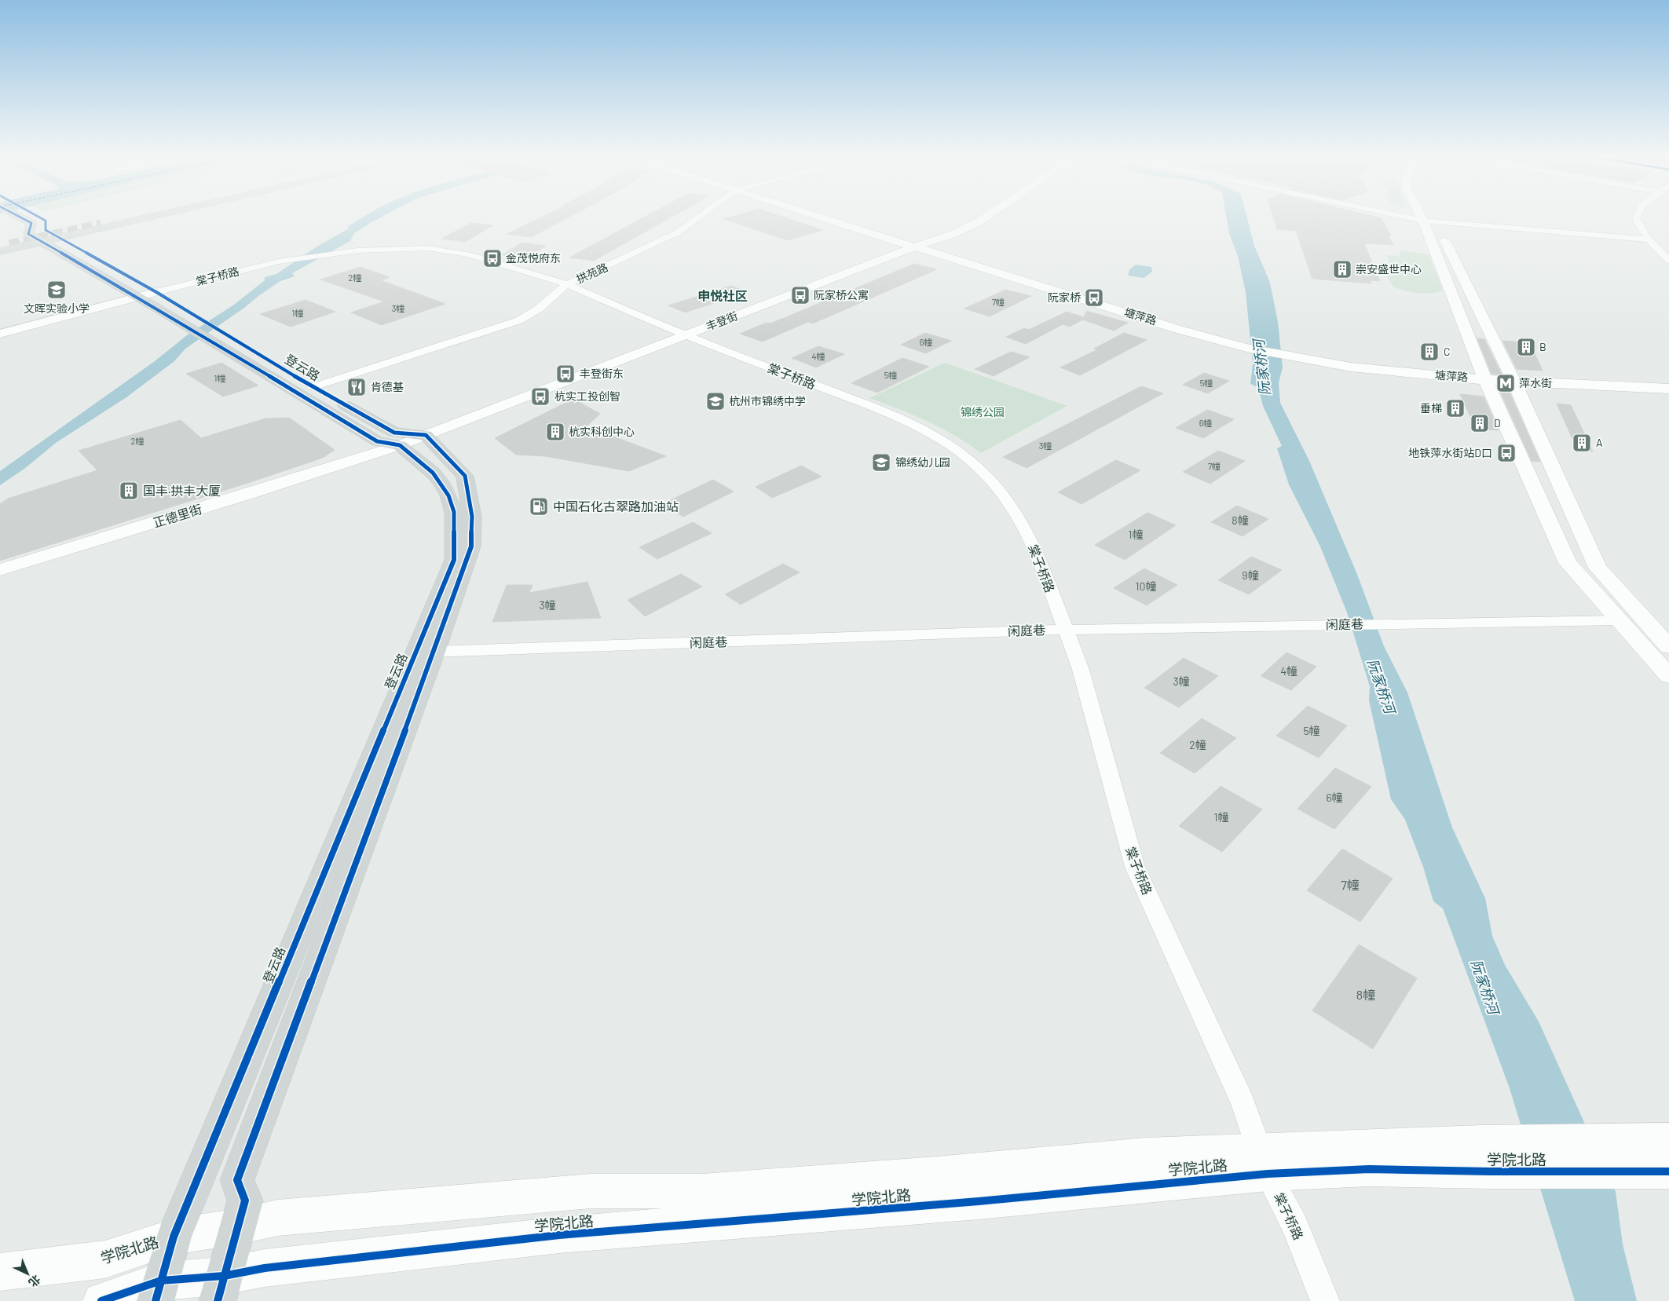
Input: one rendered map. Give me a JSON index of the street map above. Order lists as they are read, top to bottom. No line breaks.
{"streets":{"main road":["塘萍路","丰登街","登云路","正德里街","学院北路"],"street":["拱苑路","棠子桥路","闲庭巷"]},"crossings":[["拱苑路","棠子桥路"],["拱苑路","登云路"],["棠子桥路","丰登街"],["棠子桥路","登云路"],["棠子桥路","闲庭巷"],["棠子桥路","学院北路"],["塘萍路","丰登街"],["丰登街","登云路"],["丰登街","正德里街"],["登云路","正德里街"],["登云路","学院北路"]],"districts":["申悦社区"],"water":["阮家桥河"],"parks":["锦绣公园"],"places":{"bus stop":["金茂悦府东","阮家桥公寓","阮家桥","丰登街东","杭实工投创智","地铁萍水街站D口"],"building":["崇安盛世中心","B","C","垂梯","D","杭实科创中心","A","国丰·拱丰大厦"],"school or university":["文晖实验小学","杭州市锦绣中学","锦绣幼儿园"],"metro station":["萍水街"],"restaurant":["肯德基"],"fuel station":["中国石化古翠路加油站"]},"house_numbers":["2幢","7幢","3幢","1幢","6幢","4幢","5幢","1幢","5幢","6幢","2幢","3幢","7幢","8幢","1幢","9幢","10幢","3幢","4幢","3幢","5幢","2幢","6幢","1幢","7幢","8幢"],"north":"bottom right"}
